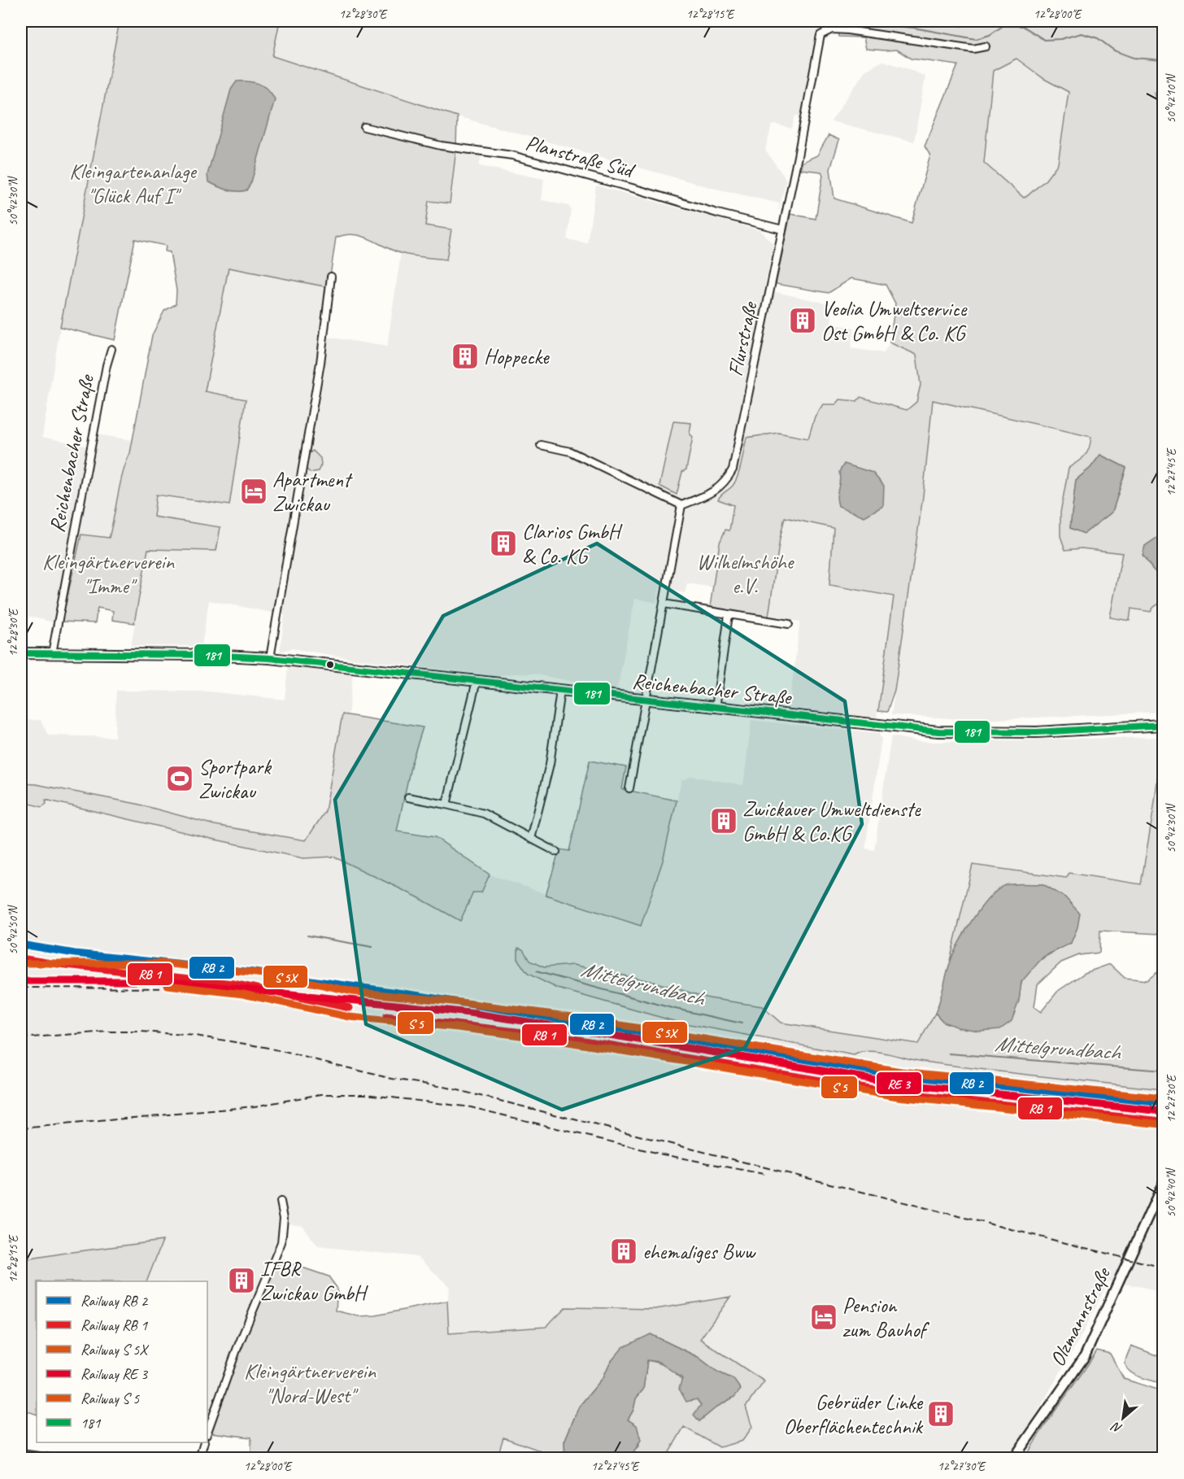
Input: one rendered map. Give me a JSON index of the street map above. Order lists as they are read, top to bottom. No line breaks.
{"streets":{"main road":["Reichenbacher Straße","Olzmannstraße"],"street":["Planstraße Süd","Flurstraße"]},"crossings":[["Planstraße Süd","Flurstraße"]],"water":["Mittelgrundbach"],"parks":["Kleingartenanlage \"Glück Auf I\"","Kleingärtnerverein \"Imme\"","Wilhelmshöhe e.V.","Kleingärtnerverein \"Nord-West\""],"places":{"building":["Veolia Umweltservice Ost GmbH & Co. KG","Hoppecke","Clarios GmbH & Co. KG","Zwickauer Umweltdienste GmbH & Co.KG","ehemaliges Bww","IFBR Zwickau GmbH","Gebrüder Linke Oberflächentechnik"],"hotel":["Apartment Zwickau","Pension zum Bauhof"],"sports":["Sportpark Zwickau"]},"lines":["transit line 181"],"legend":["Railway RB 2","Railway RB 1","Railway S 5X","Railway RE 3","Railway S 5","181"],"north":"bottom left","coordinates":["12°28'30\"E","12°28'15\"E","12°28'00\"E","50°42'10\"N","50°42'30\"N","12°27'45\"E","50°42'50\"N","12°27'30\"E","50°42'40\"N"]}
